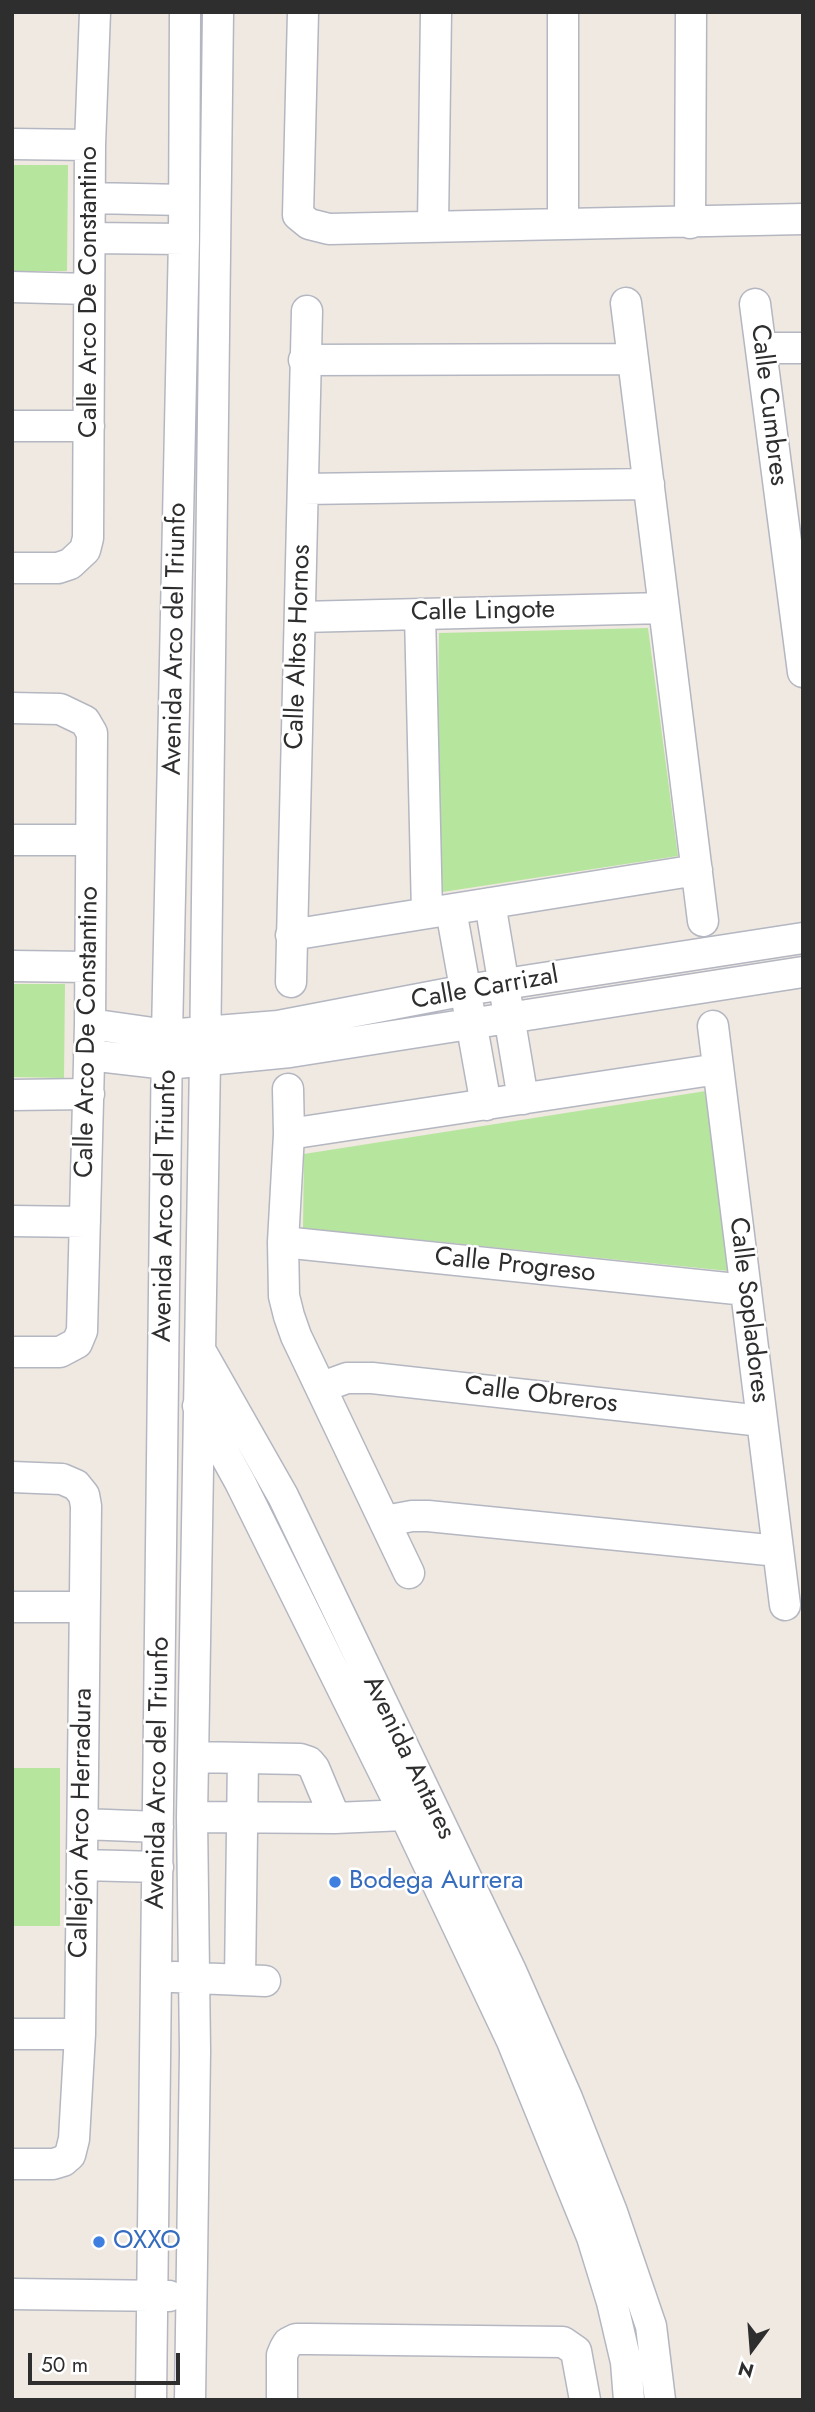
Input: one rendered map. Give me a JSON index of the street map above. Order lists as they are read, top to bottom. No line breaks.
{"streets":{"street":["Calle Arco De Constantino","Calle Cumbres","Calle Lingote","Avenida Arco del Triunfo","Calle Altos Hornos","Calle Carrizal","Calle Progreso","Calle Sopladores","Calle Obreros","Avenida Antares","Callejón Arco Herradura"]},"crossings":[["Calle Arco De Constantino","Calle Carrizal"],["Calle Lingote","Calle Altos Hornos"],["Avenida Arco del Triunfo","Calle Carrizal"],["Avenida Arco del Triunfo","Avenida Antares"],["Calle Progreso","Calle Sopladores"],["Calle Sopladores","Calle Obreros"]],"places":["Bodega Aurrera","OXXO"],"scale_bar":"50 m","north":"bottom"}
